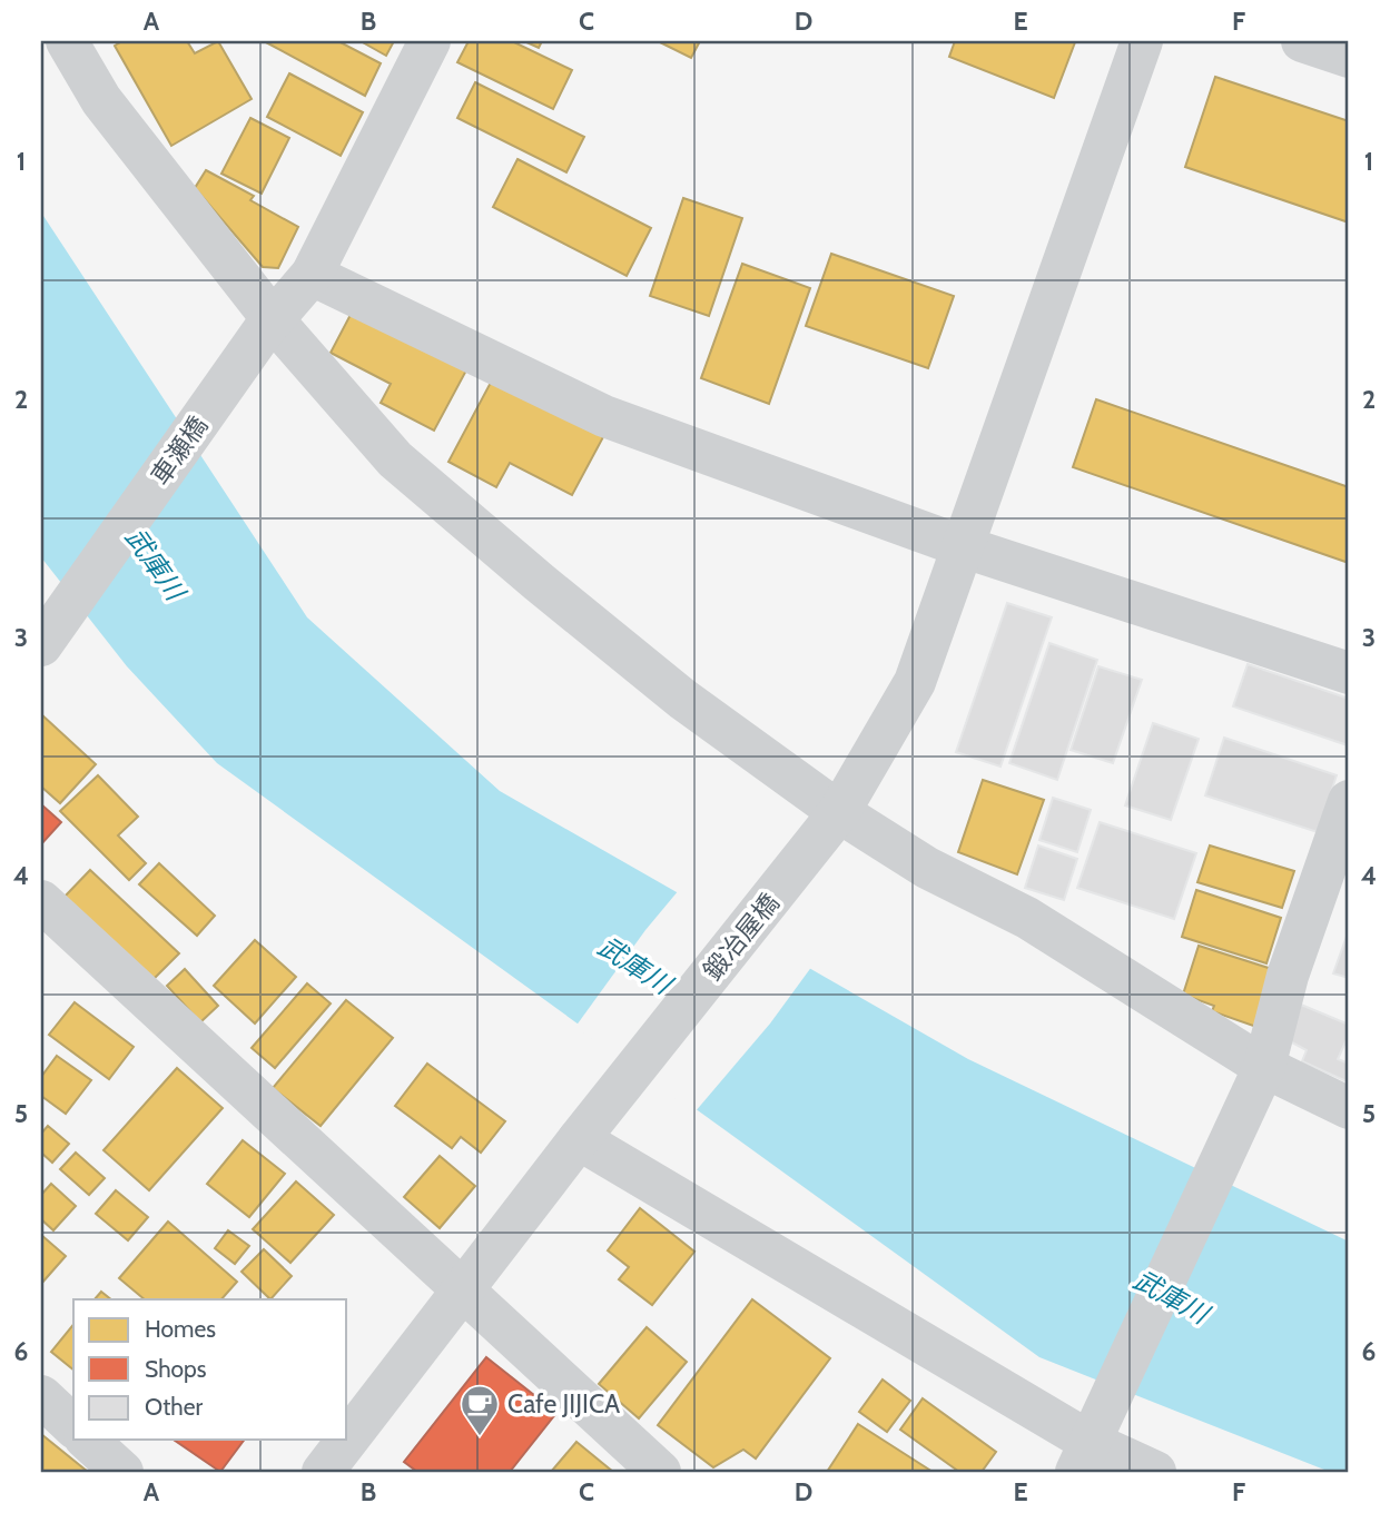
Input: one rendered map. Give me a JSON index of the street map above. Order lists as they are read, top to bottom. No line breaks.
{"streets":{"street":["車瀬橋","鍛冶屋橋"]},"water":["武庫川"],"places":{"cafe":["Cafe JIJICA"]},"legend":["Homes","Shops","Other"],"grid":{"columns":["A","B","C","D","E","F"],"rows":["1","2","3","4","5","6"]}}
